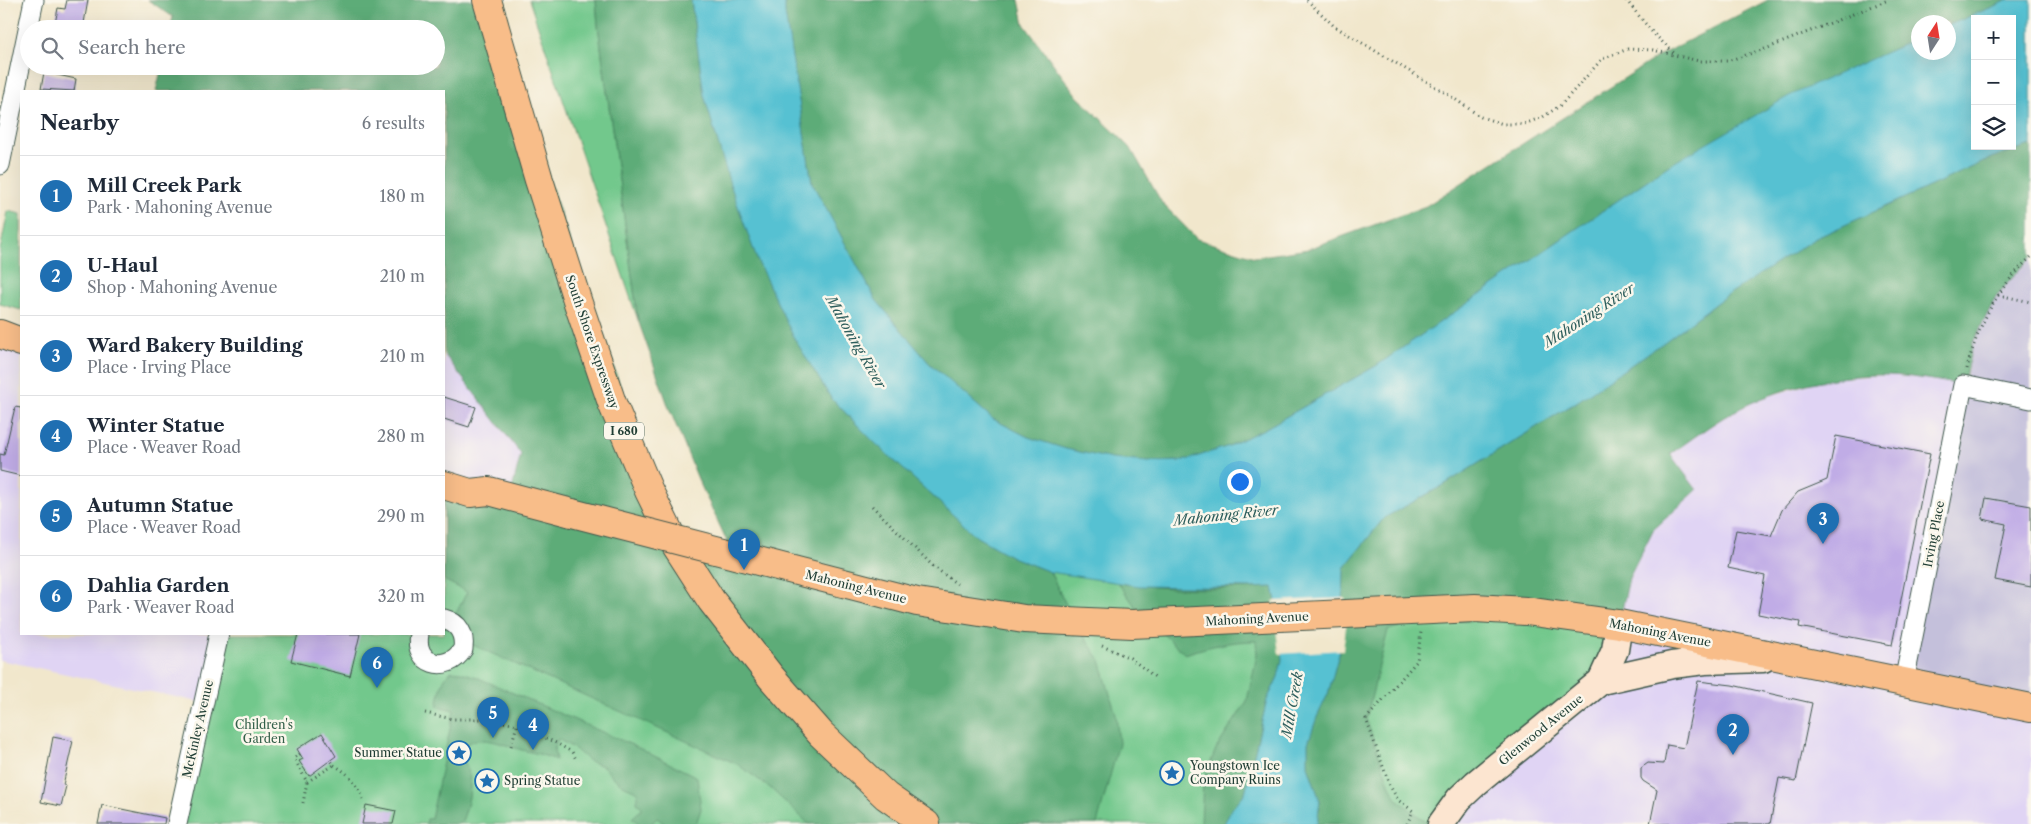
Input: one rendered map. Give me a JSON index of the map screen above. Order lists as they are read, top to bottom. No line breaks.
{"streets":{"main road":["South Shore Expressway","I 680","Mahoning Avenue","Glenwood Avenue"],"street":["Irving Place","McKinley Avenue"]},"crossings":[["Irving Place","Mahoning Avenue"],["Mahoning Avenue","Glenwood Avenue"]],"water":["Mahoning River","Mill Creek"],"parks":["Children's Garden"],"places":{"place":["Summer Statue","Youngstown Ice Company Ruins","Spring Statue"]},"north":"top","page":{"map_buttons":["+","−"],"search":"Search here","heading":["Nearby","6 results"],"list":[{"mark":"1","name":"Mill Creek Park","note":"Park · Mahoning Avenue","value":"180 m"},{"mark":"2","name":"U-Haul","note":"Shop · Mahoning Avenue","value":"210 m"},{"mark":"3","name":"Ward Bakery Building","note":"Place · Irving Place","value":"210 m"},{"mark":"4","name":"Winter Statue","note":"Place · Weaver Road","value":"280 m"},{"mark":"5","name":"Autumn Statue","note":"Place · Weaver Road","value":"290 m"},{"mark":"6","name":"Dahlia Garden","note":"Park · Weaver Road","value":"320 m"}],"pins":["3","1","6","5","4","2"]}}
